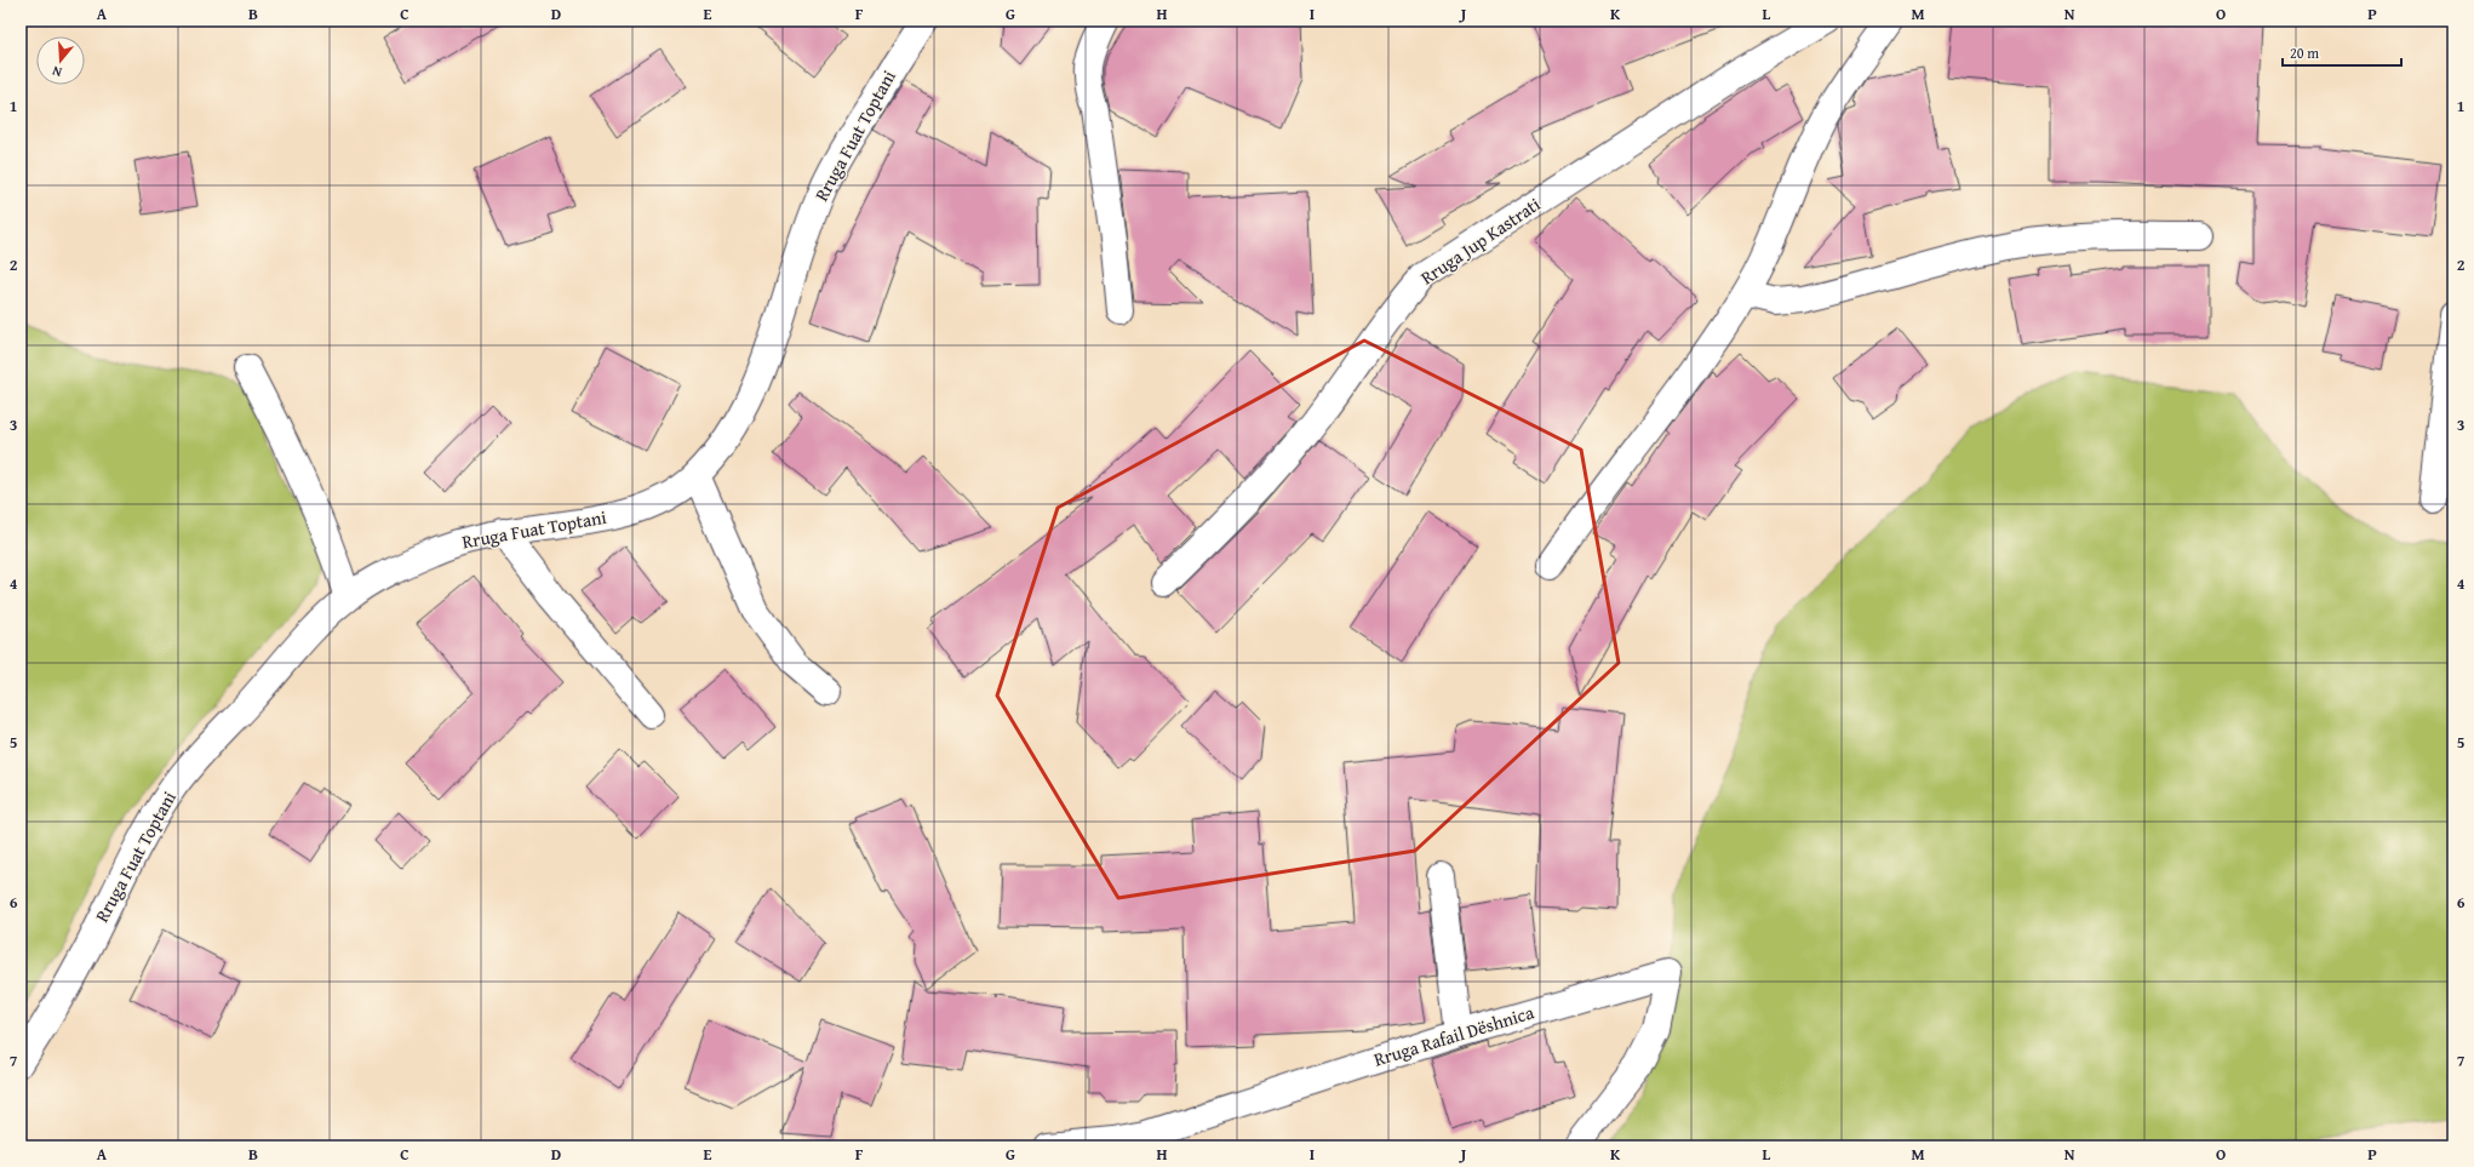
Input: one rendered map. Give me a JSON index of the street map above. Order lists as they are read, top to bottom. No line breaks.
{"streets":{"street":["Rruga Fuat Toptani","Rruga Jup Kastrati","Rruga Rafail Dëshnica"]},"scale_bar":"20 m","north":"bottom","grid":{"columns":["A","B","C","D","E","F","G","H","I","J","K","L","M","N","O","P"],"rows":["1","2","3","4","5","6","7"]}}
